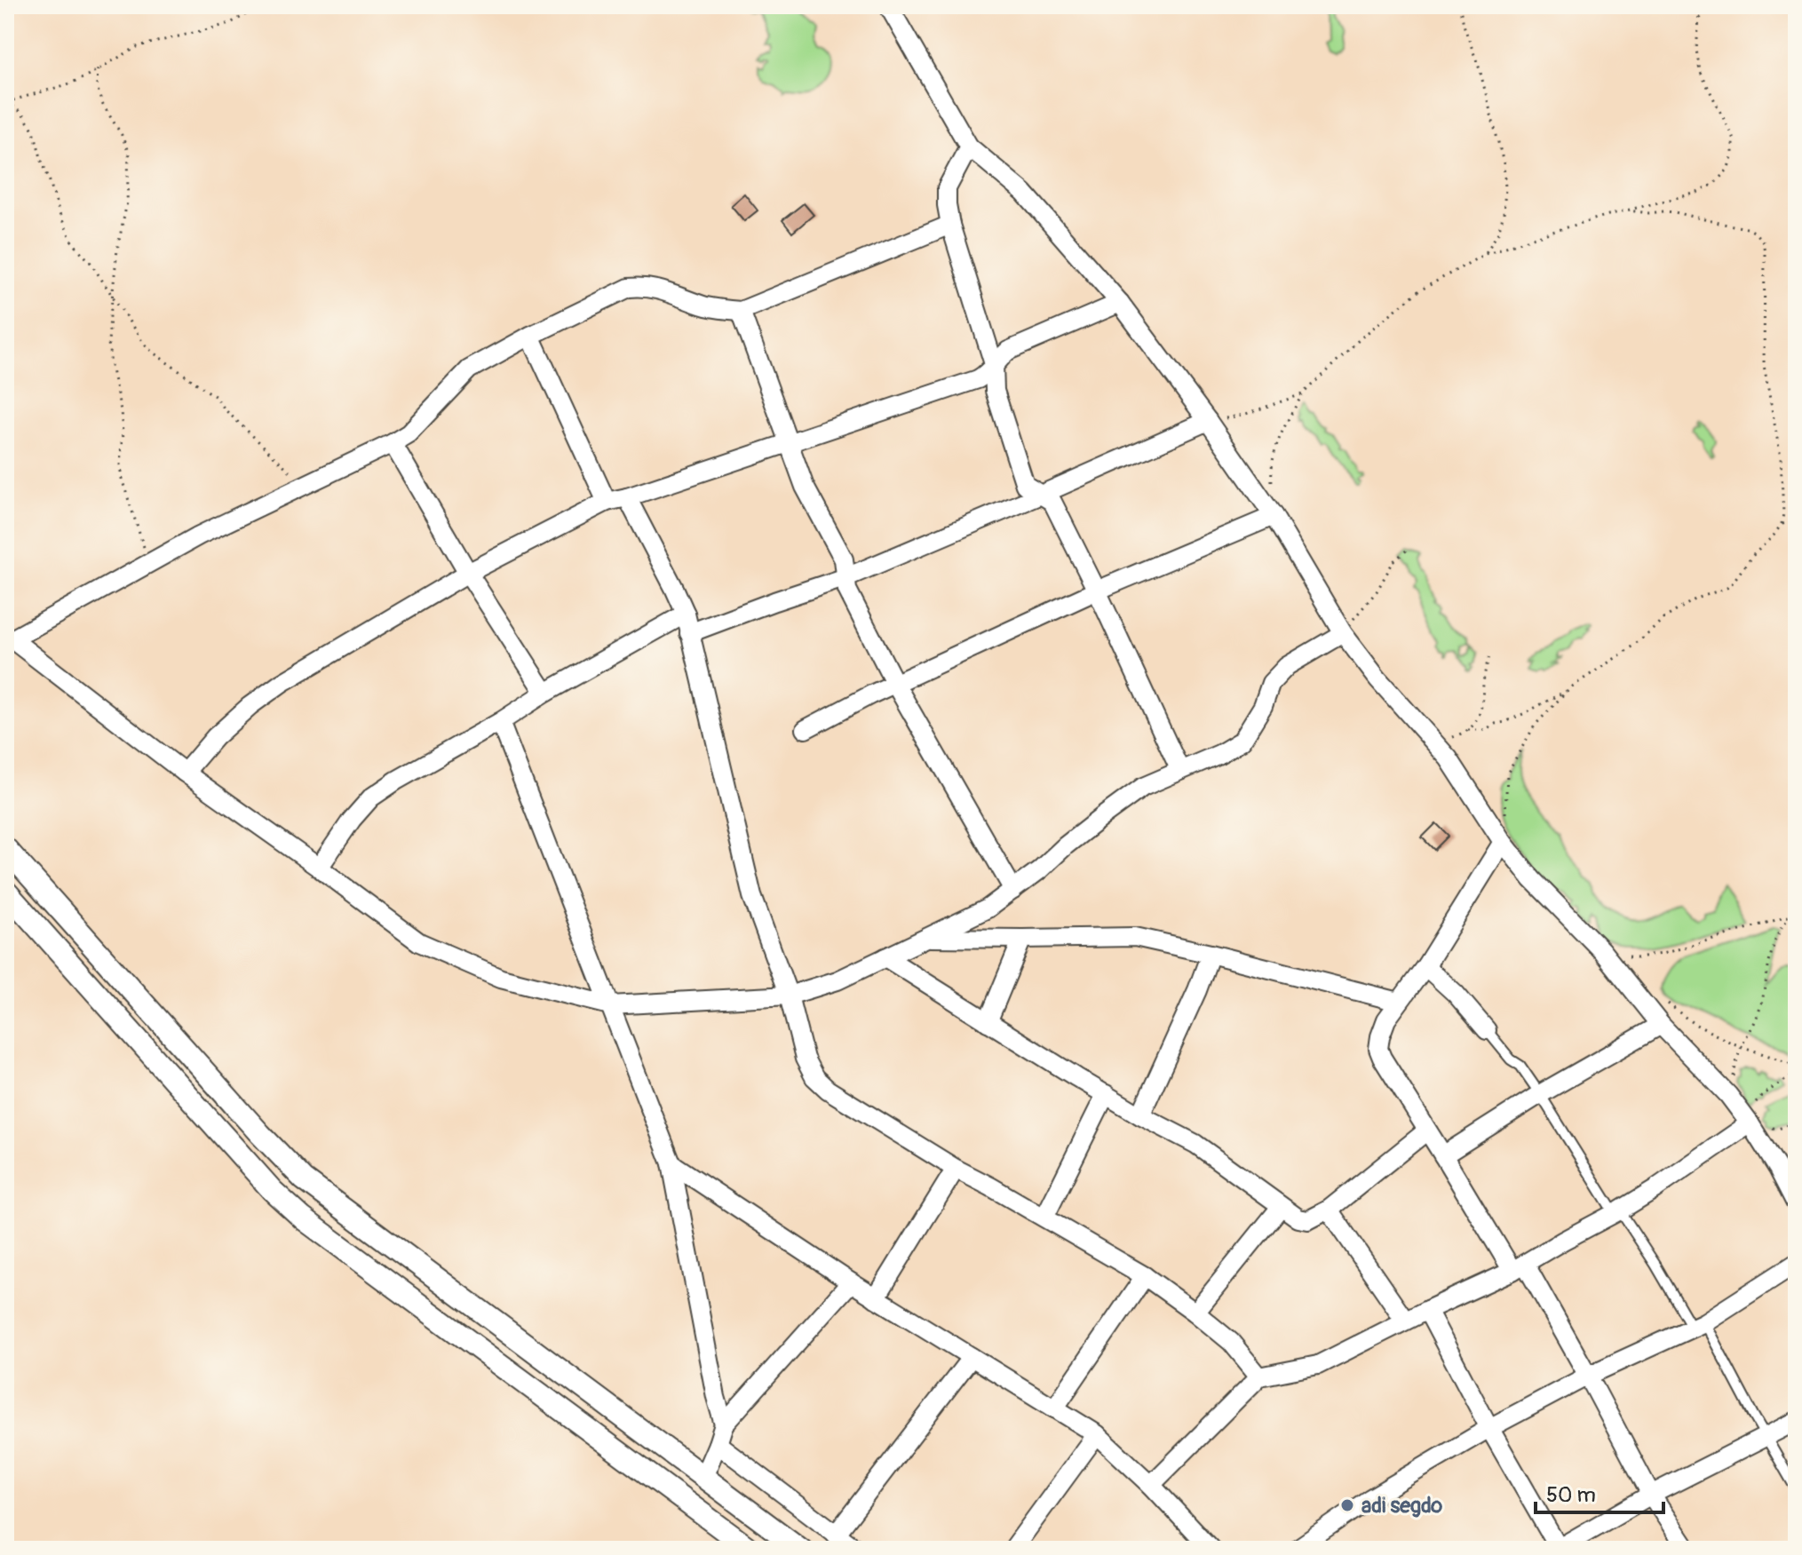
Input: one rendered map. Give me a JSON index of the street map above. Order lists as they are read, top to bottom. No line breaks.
{"places":["adi segdo"],"scale_bar":"50 m"}
